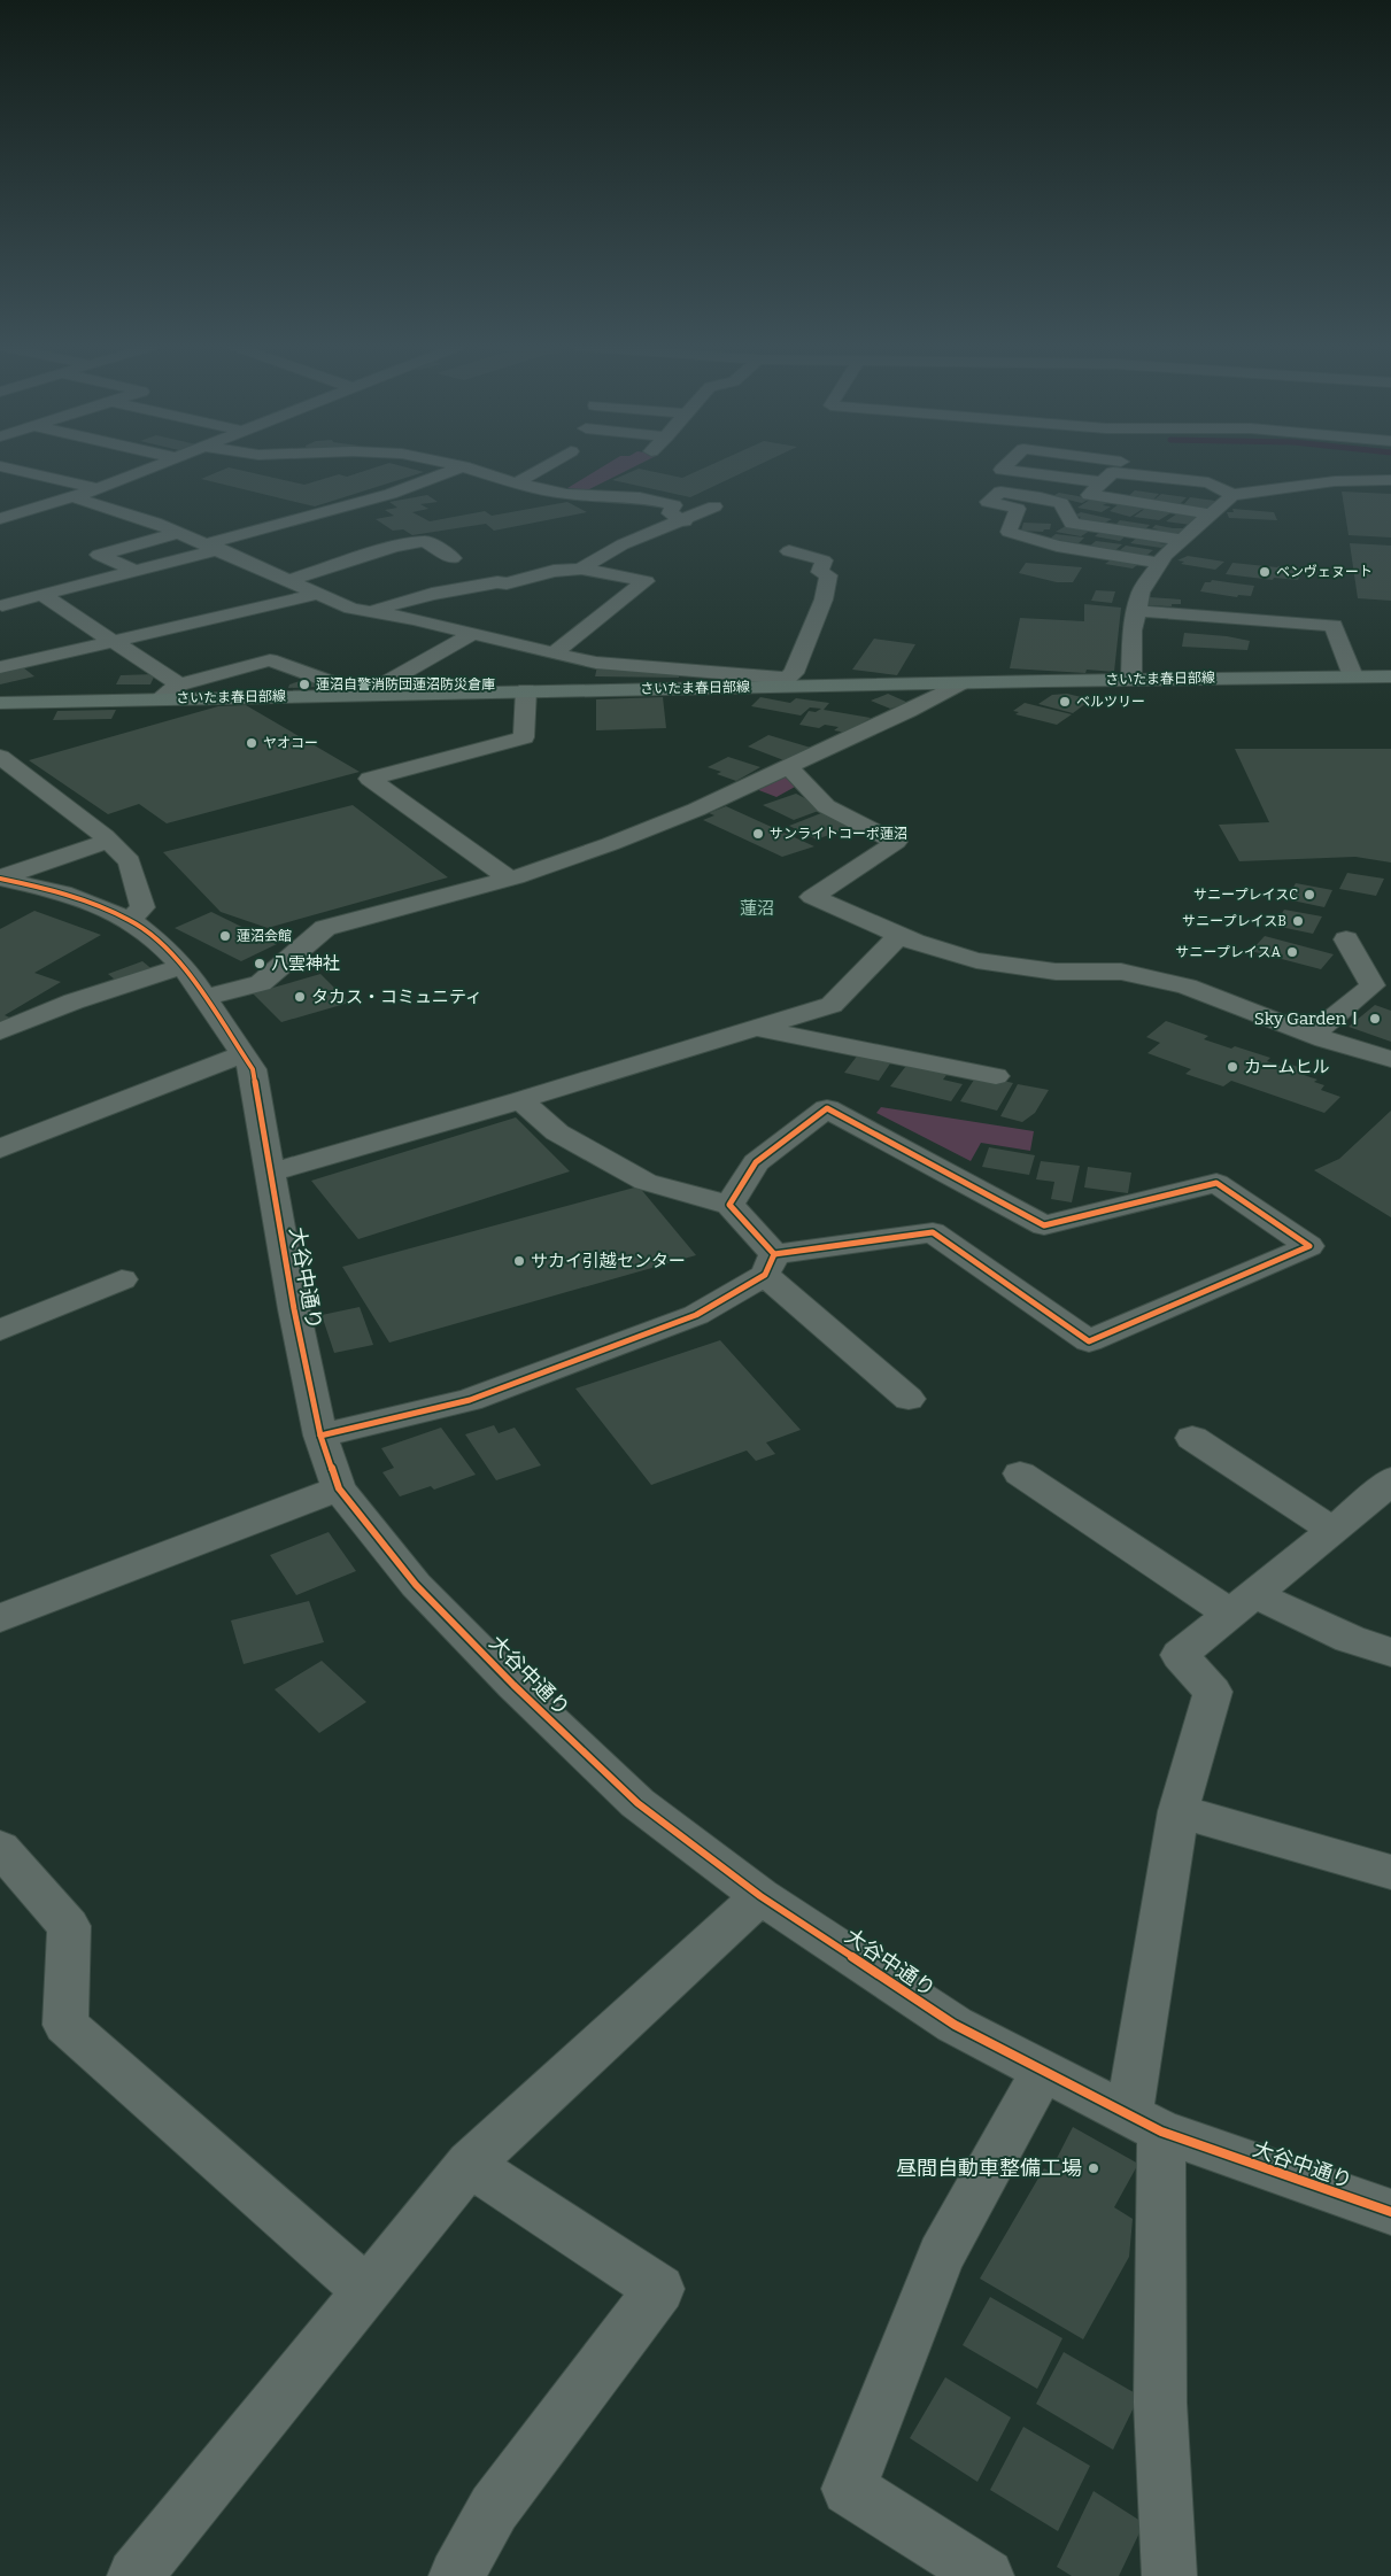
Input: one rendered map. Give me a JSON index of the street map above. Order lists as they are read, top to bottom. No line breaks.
{"streets":{"main road":["さいたま春日部線"],"street":["大谷中通り"]},"districts":["蓮沼"],"places":["ベンヴェヌート","蓮沼自警消防団蓮沼防災倉庫","ベルツリー","ヤオコー","サンライトコーポ蓮沼","サニープレイスC","サニープレイスB","蓮沼会館","サニープレイスA","八雲神社","タカス・コミュニティ","Sky GardenⅠ","カームヒル","サカイ引越センター","昼間自動車整備工場"]}
